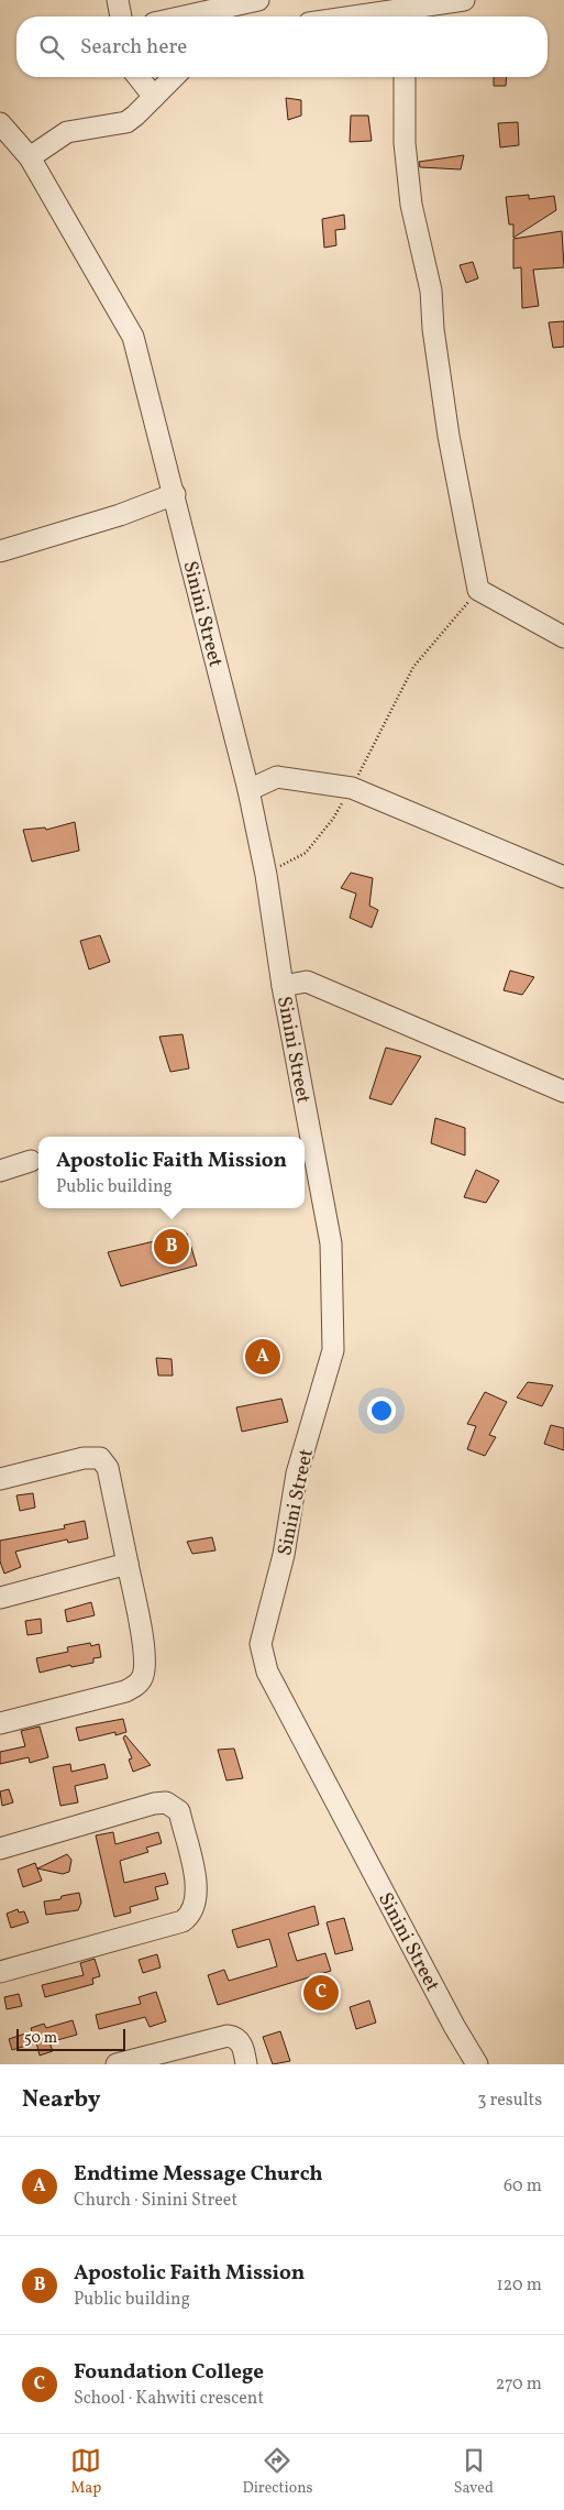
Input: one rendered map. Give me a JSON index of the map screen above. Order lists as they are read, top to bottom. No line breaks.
{"streets":{"street":["Sinini Street"]},"scale_bar":"50 m","page":{"search":"Search here","popup":["Apostolic Faith Mission","Public building"],"pins":["B","A","C"],"scale":"50 m","heading":["Nearby","3 results"],"list":[{"mark":"A","name":"Endtime Message Church","note":"Church · Sinini Street","value":"60 m"},{"mark":"B","name":"Apostolic Faith Mission","note":"Public building","value":"120 m"},{"mark":"C","name":"Foundation College","note":"School · Kahwiti crescent","value":"270 m"}],"nav":["Map","Directions","Saved"]}}
